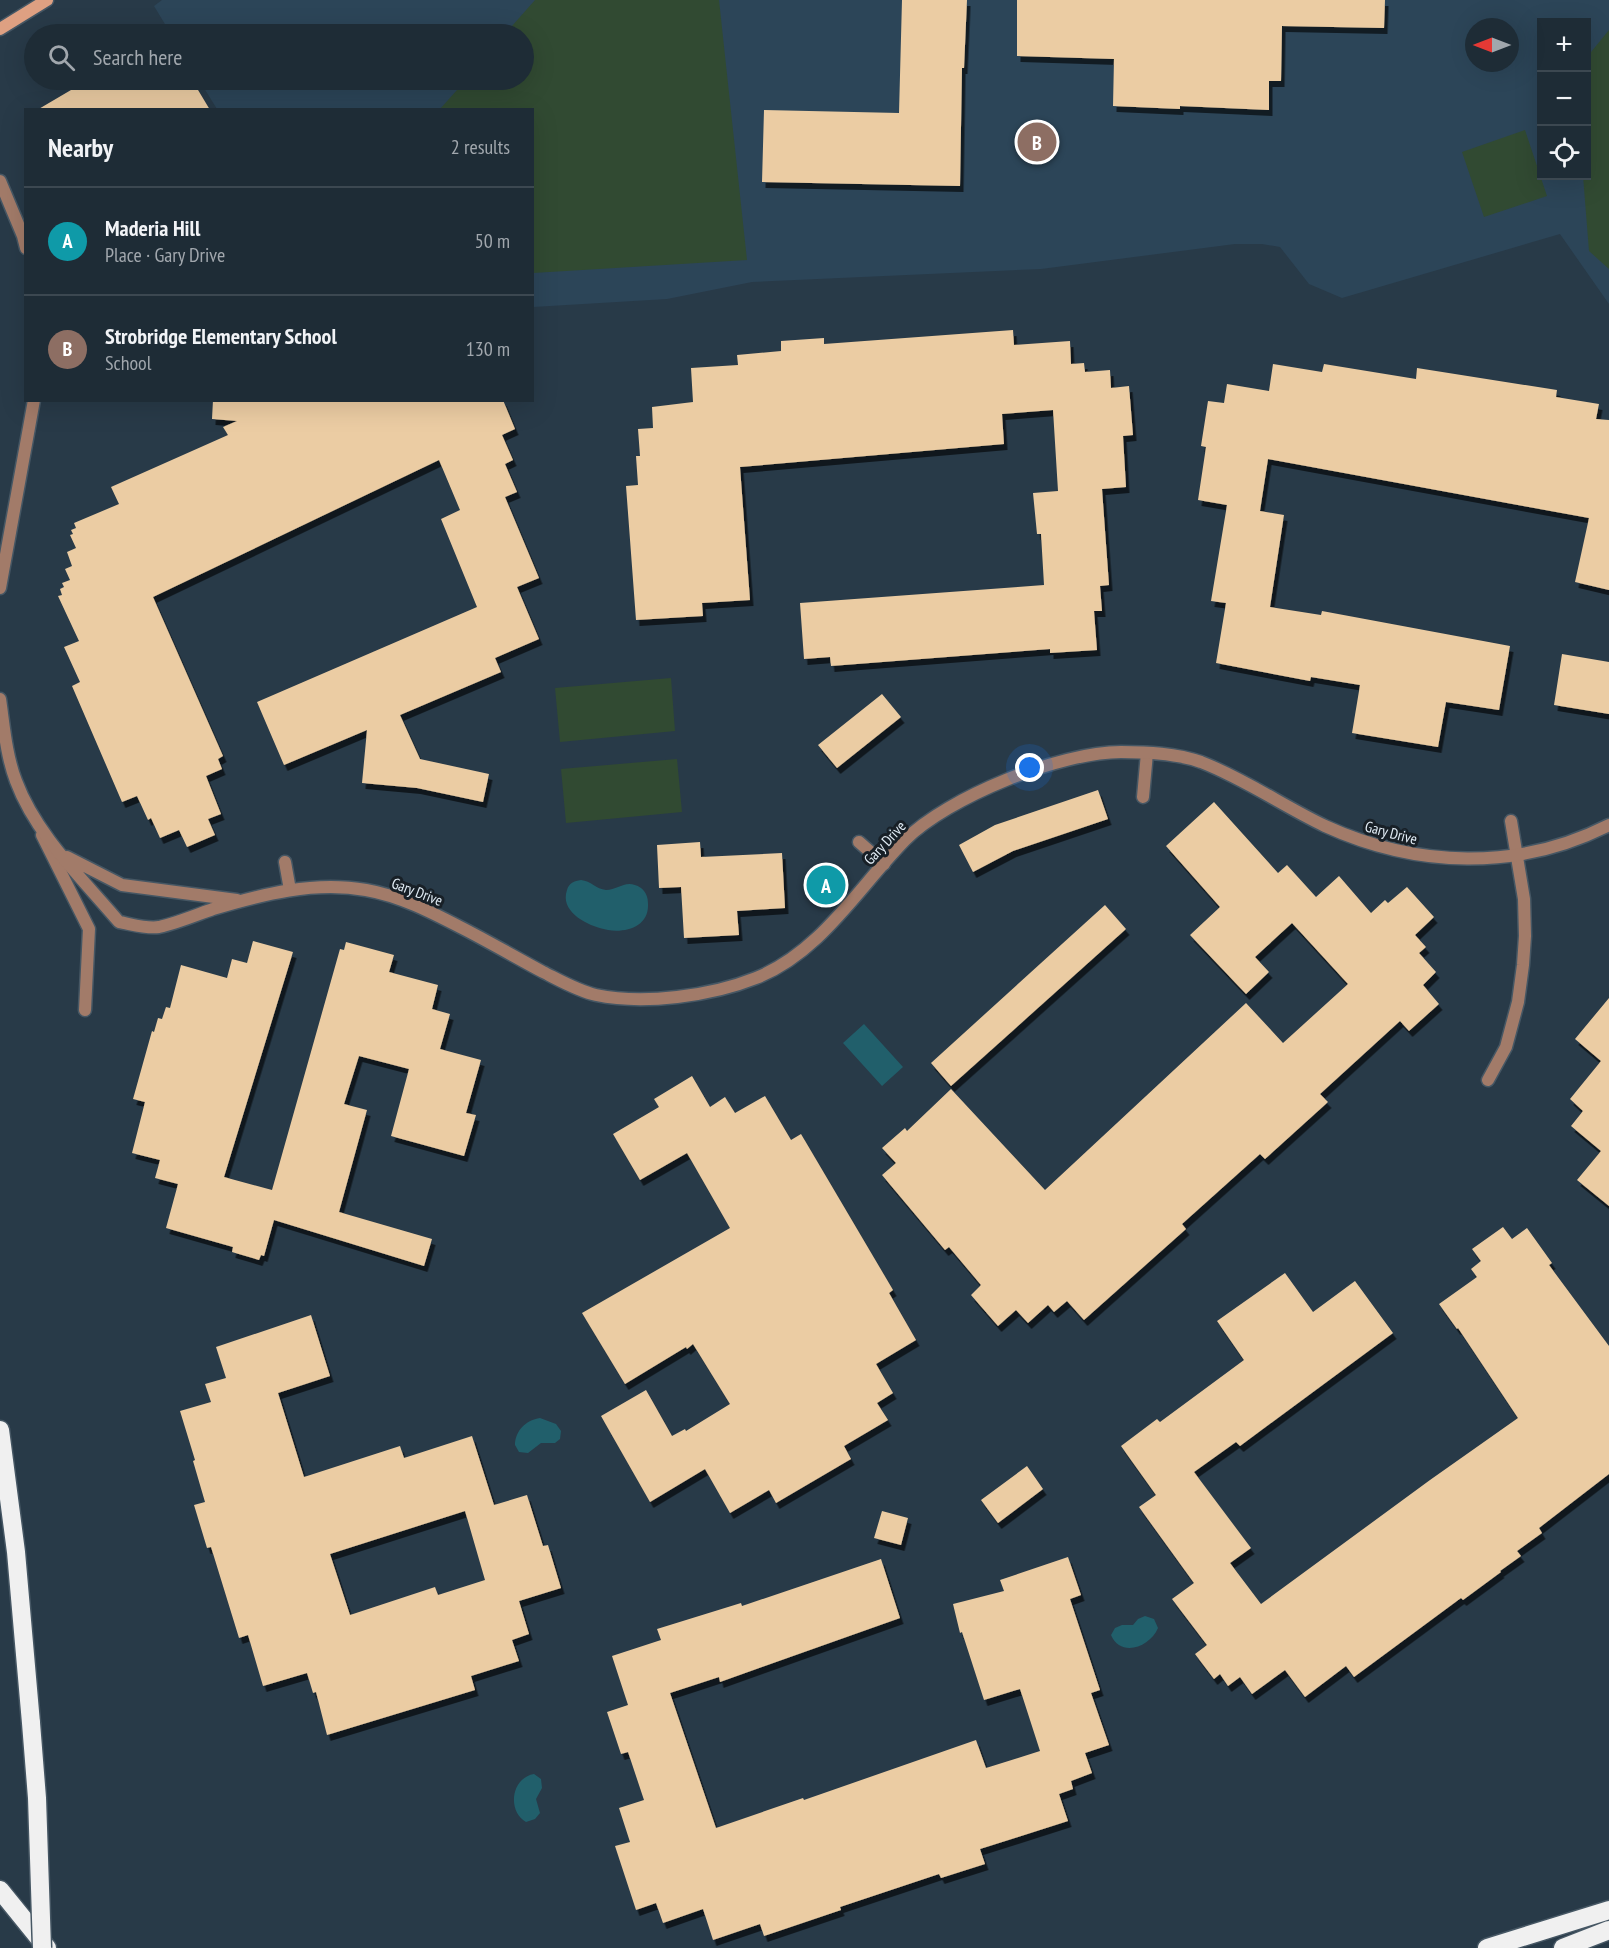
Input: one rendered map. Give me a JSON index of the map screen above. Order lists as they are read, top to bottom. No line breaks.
{"streets":{"street":["Gary Drive"]},"north":"left","page":{"map_buttons":["+","−"],"search":"Search here","heading":["Nearby","2 results"],"pins":["B","A"],"list":[{"mark":"A","name":"Maderia Hill","note":"Place · Gary Drive","value":"50 m"},{"mark":"B","name":"Strobridge Elementary School","note":"School","value":"130 m"}]}}
